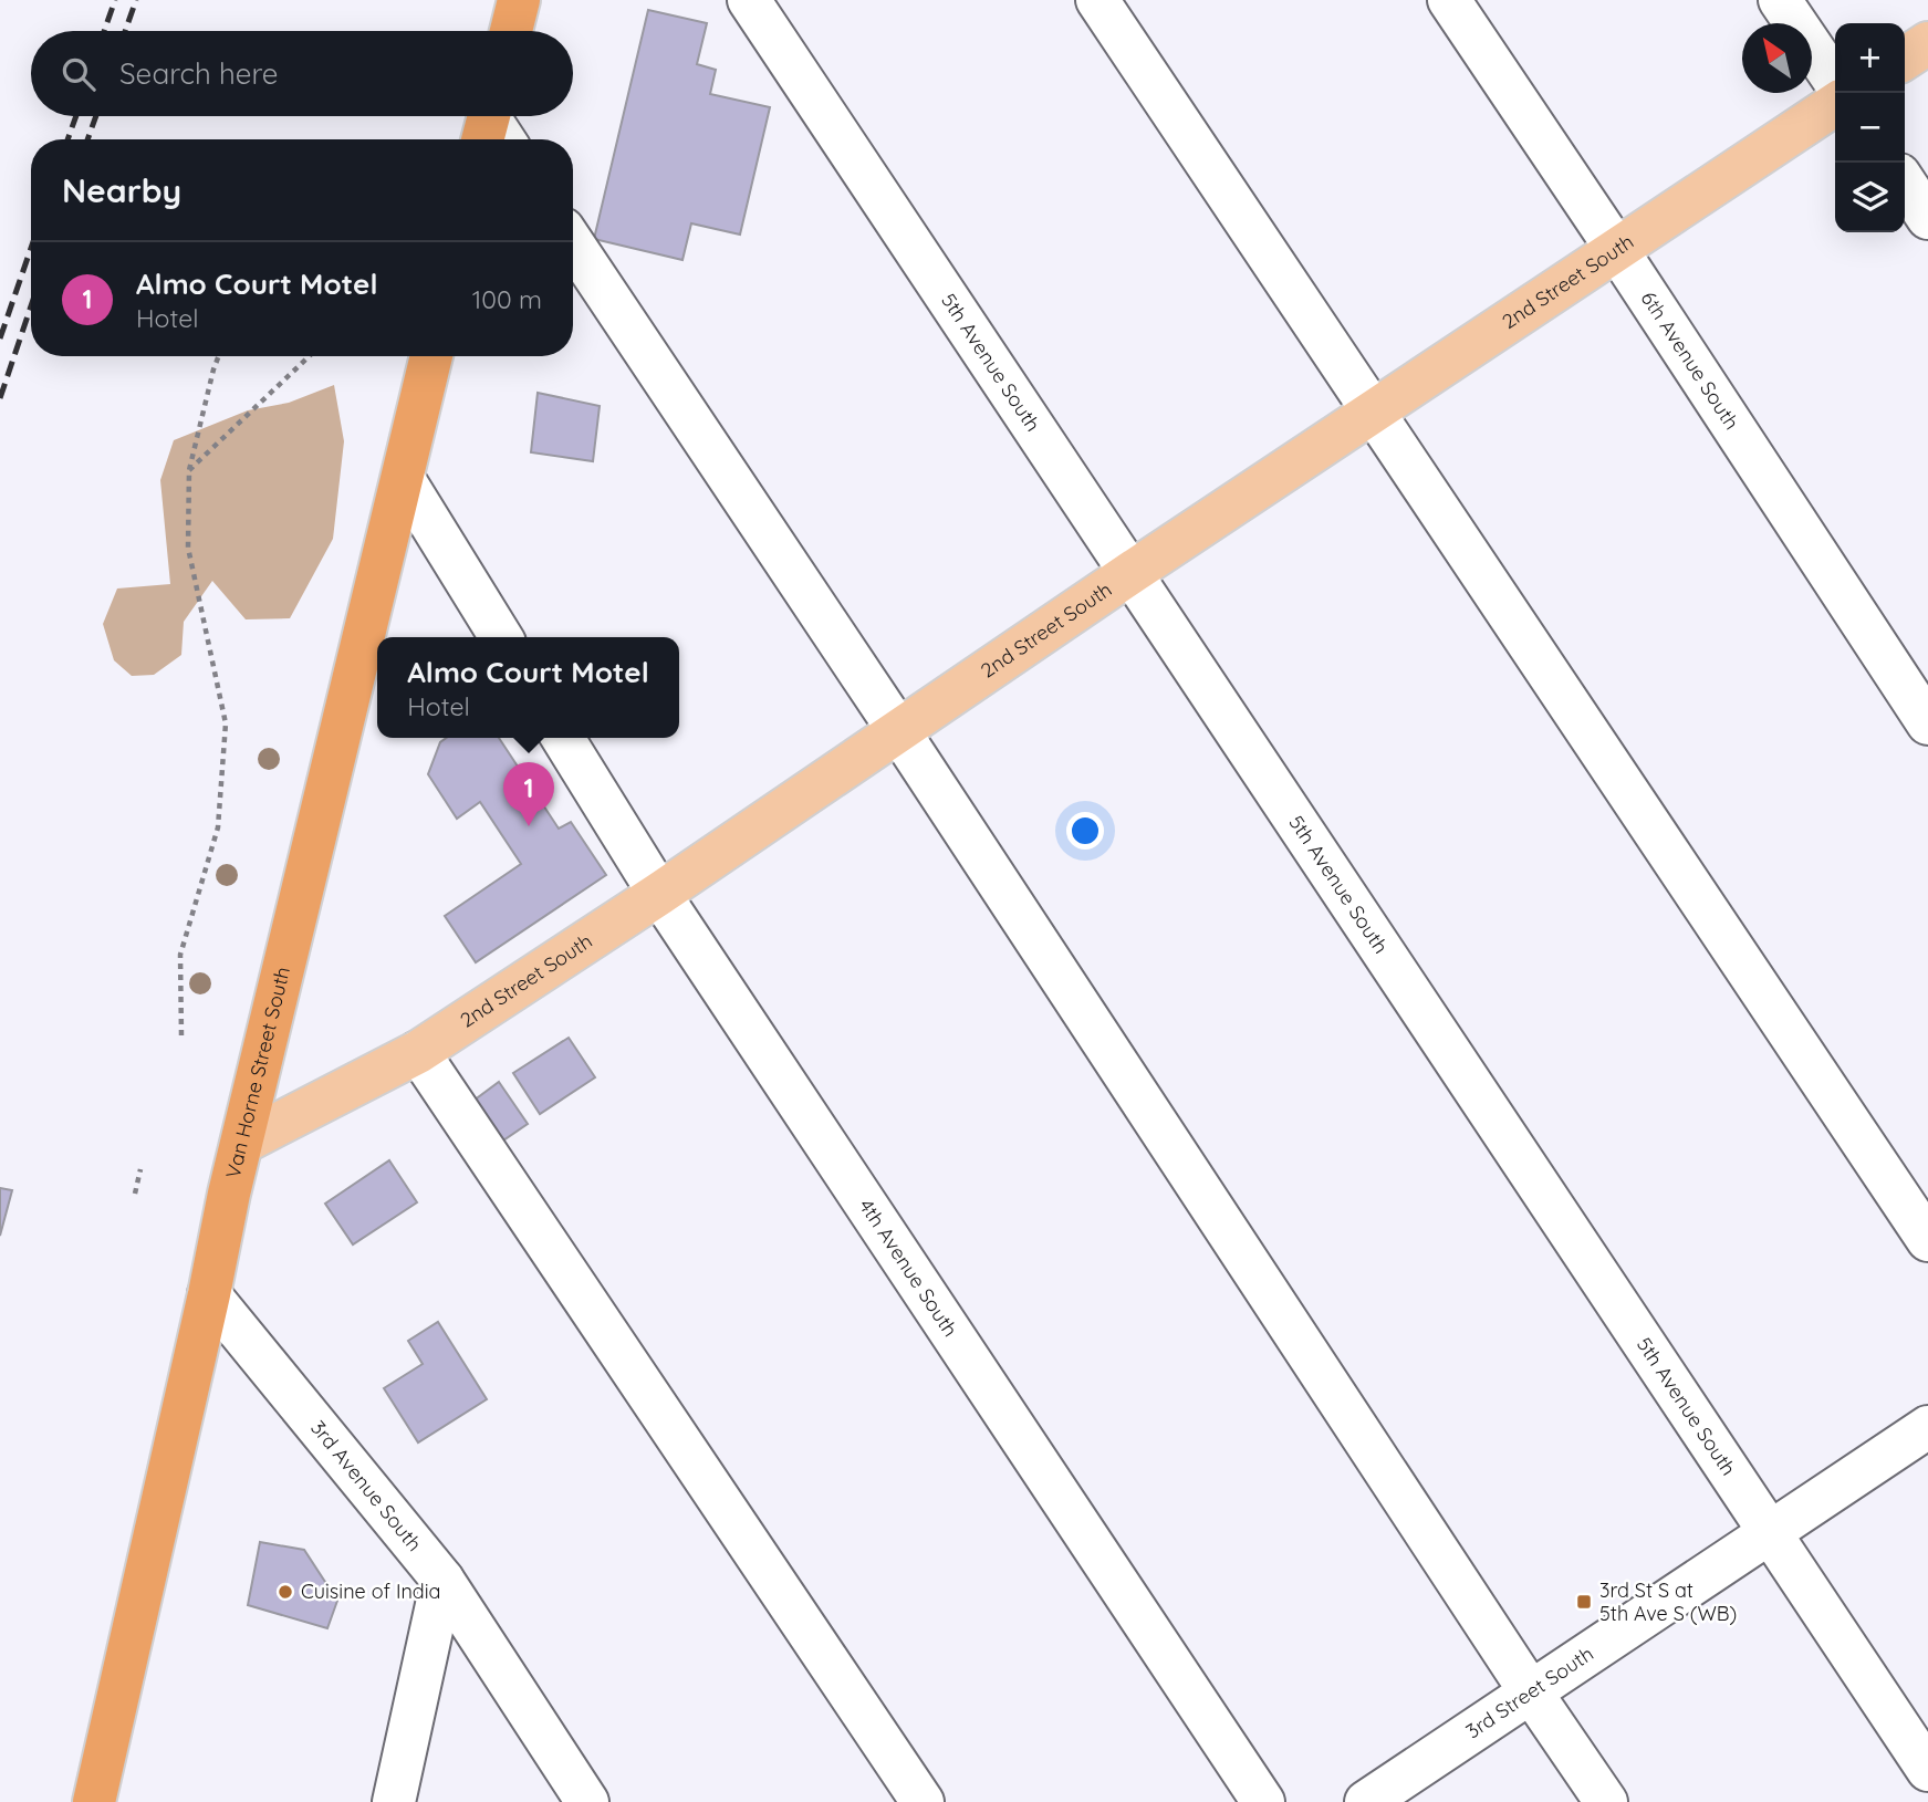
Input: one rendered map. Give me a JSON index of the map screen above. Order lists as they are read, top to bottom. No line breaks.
{"streets":{"highway":["Van Horne Street South"],"main road":["2nd Street South"],"street":["6th Avenue South","5th Avenue South","4th Avenue South","3rd Avenue South","3rd Street South"]},"crossings":[["2nd Street South","6th Avenue South"],["2nd Street South","5th Avenue South"],["2nd Street South","Van Horne Street South"],["2nd Street South","4th Avenue South"],["5th Avenue South","3rd Street South"],["Van Horne Street South","3rd Avenue South"]],"places":{"other":["Cuisine of India"],"transit":["3rd St S at 5th Ave S (WB)"]},"north":"top left","page":{"map_buttons":["+","−"],"search":"Search here","heading":"Nearby","list":[{"mark":"1","name":"Almo Court Motel","note":"Hotel","value":"100 m"}],"popup":["Almo Court Motel","Hotel"],"pins":"1"}}
